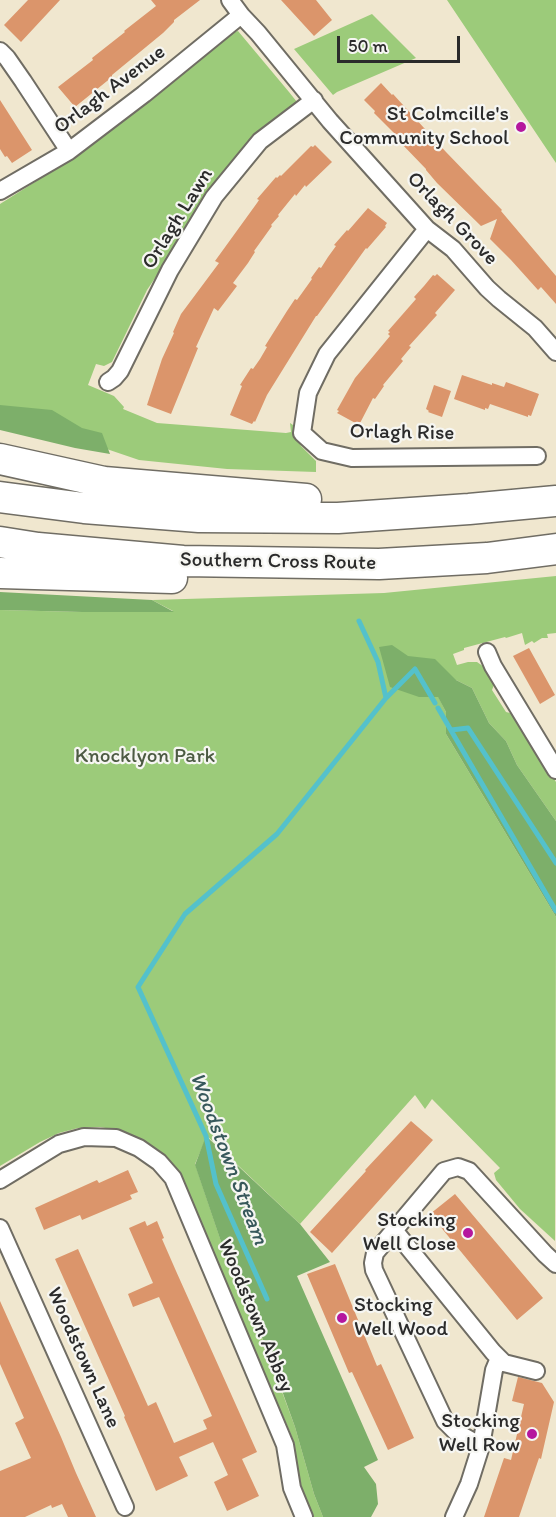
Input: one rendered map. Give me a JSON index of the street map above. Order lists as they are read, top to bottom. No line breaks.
{"streets":{"highway":["Southern Cross Route"],"street":["Orlagh Avenue","Orlagh Lawn","Orlagh Grove","Orlagh Rise","Woodstown Abbey","Woodstown Lane"]},"crossings":[["Orlagh Avenue","Orlagh Grove"],["Orlagh Lawn","Orlagh Grove"],["Orlagh Grove","Orlagh Rise"]],"water":["Woodstown Stream"],"parks":["Knocklyon Park"],"places":["St Colmcille's Community School","Stocking Well Close","Stocking Well Wood","Stocking Well Row"],"scale_bar":"50 m"}
